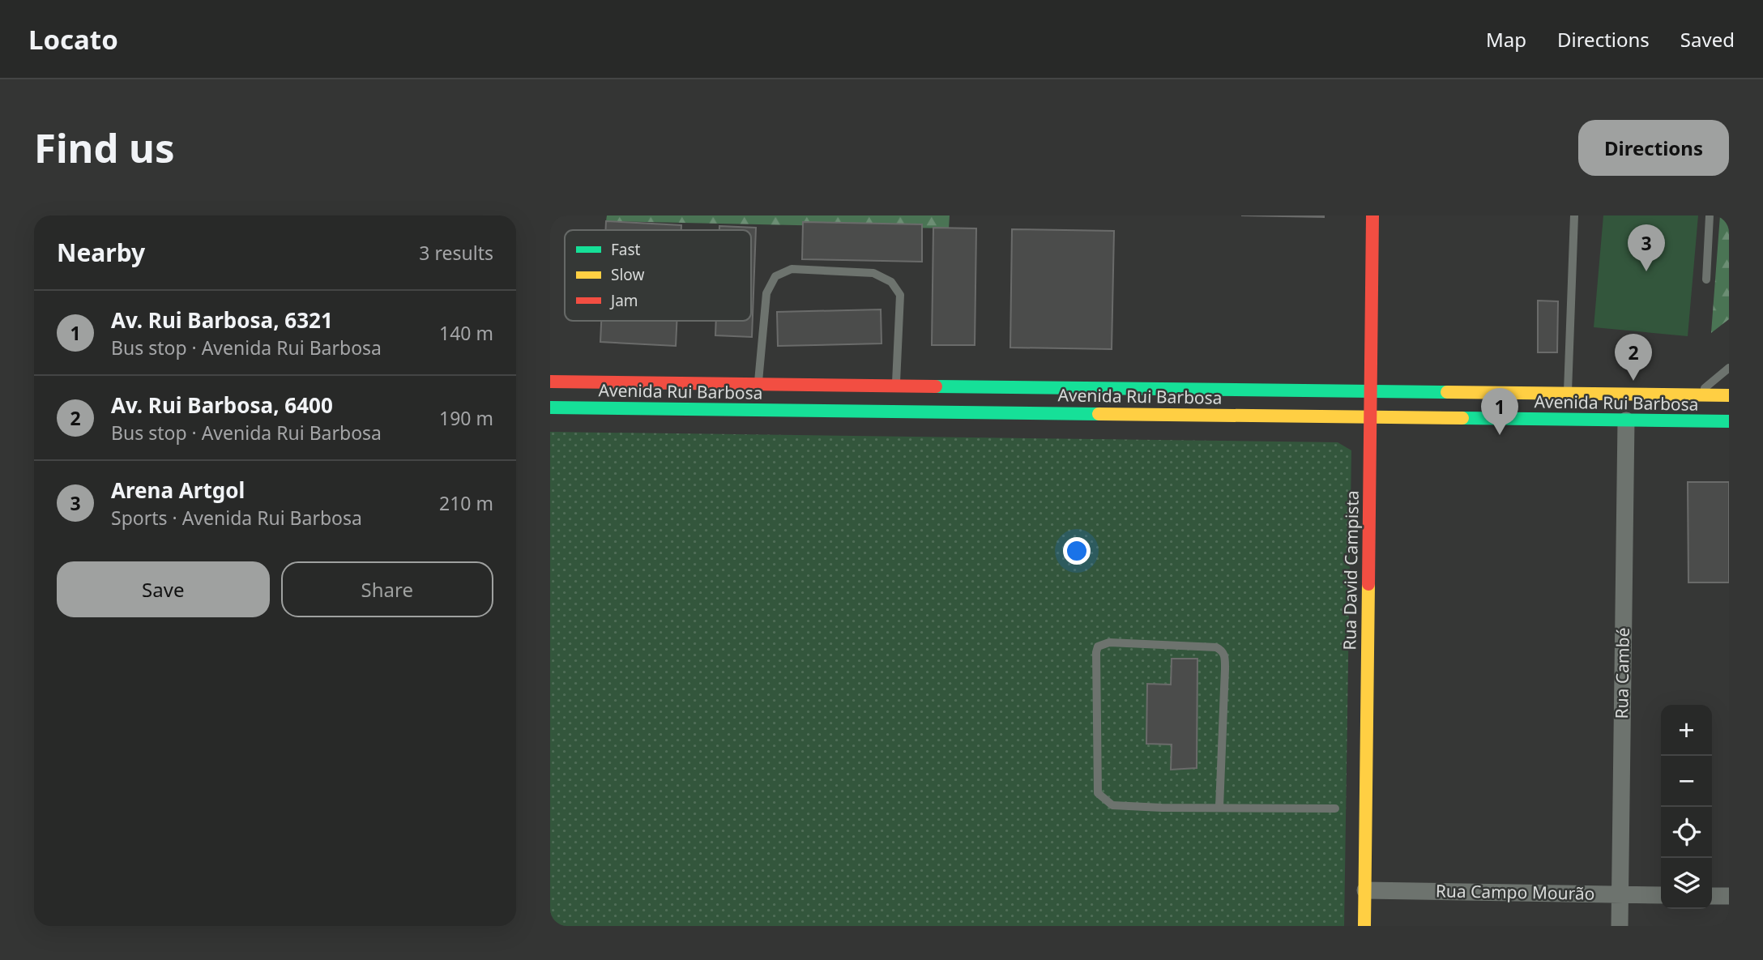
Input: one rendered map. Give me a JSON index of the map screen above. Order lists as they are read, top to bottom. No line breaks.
{"streets":{"main road":["Avenida Rui Barbosa","Rua David Campista"],"street":["Rua Cambé","Rua Campo Mourão"]},"crossings":[["Avenida Rui Barbosa","Rua David Campista"],["Avenida Rui Barbosa","Rua Cambé"],["Rua David Campista","Rua Campo Mourão"],["Rua Cambé","Rua Campo Mourão"]],"legend":["Fast","Slow","Jam"],"page":{"header":"Locato","nav":["Map","Directions","Saved"],"buttons":["Directions",["Save","Share"]],"title":"Find us","heading":["Nearby","3 results"],"pins":["3","2","1"],"list":[{"mark":"1","name":"Av. Rui Barbosa, 6321","note":"Bus stop · Avenida Rui Barbosa","value":"140 m"},{"mark":"2","name":"Av. Rui Barbosa, 6400","note":"Bus stop · Avenida Rui Barbosa","value":"190 m"},{"mark":"3","name":"Arena Artgol","note":"Sports · Avenida Rui Barbosa","value":"210 m"}],"map_buttons":["+","−"]}}
